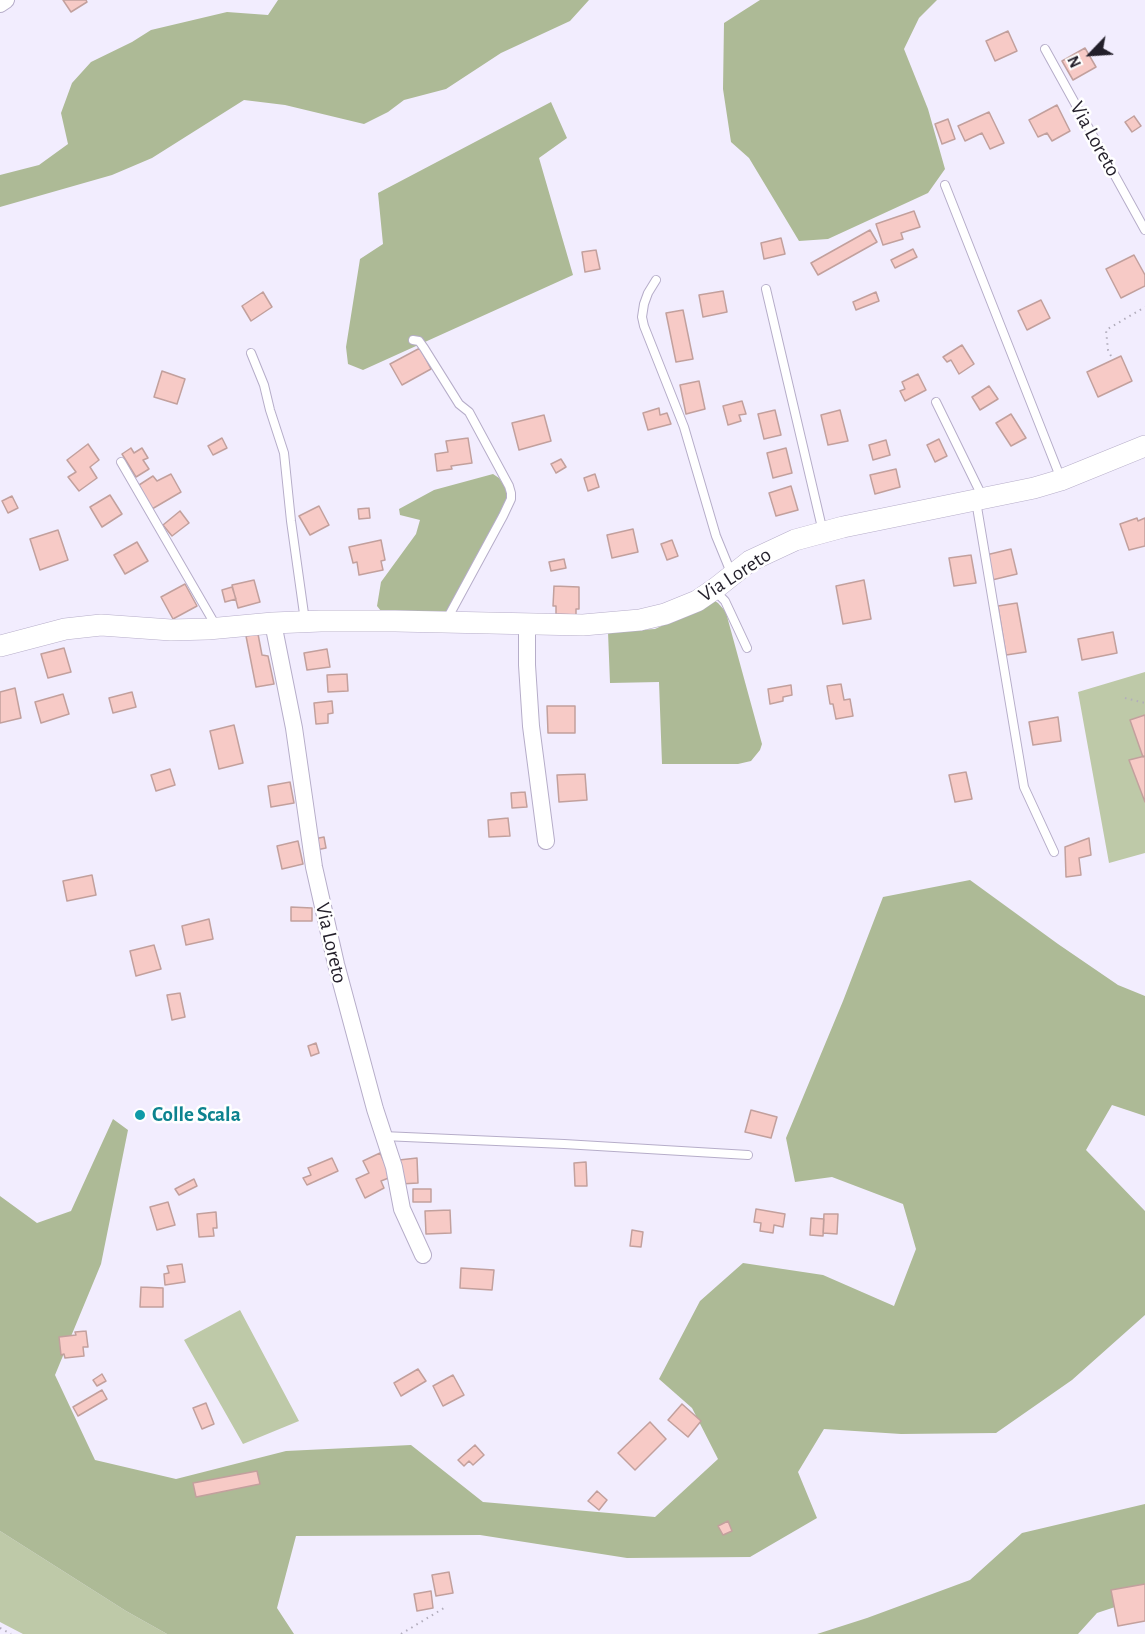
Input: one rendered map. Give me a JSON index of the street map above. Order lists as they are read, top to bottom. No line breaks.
{"streets":{"street":["Via Loreto"]},"places":["Colle Scala"],"north":"bottom left"}
